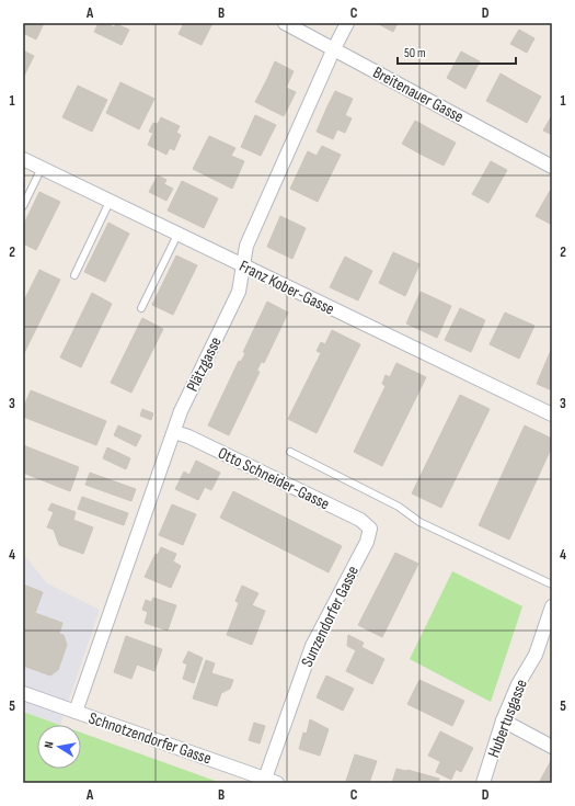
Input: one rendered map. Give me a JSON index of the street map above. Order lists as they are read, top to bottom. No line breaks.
{"streets":{"street":["Breitenauer Gasse","Franz Kober-Gasse","Plätzgasse","Otto Schneider-Gasse","Sunzendorfer Gasse","Hubertusgasse","Schnotzendorfer Gasse"]},"crossings":[["Breitenauer Gasse","Plätzgasse"],["Franz Kober-Gasse","Plätzgasse"],["Plätzgasse","Otto Schneider-Gasse"],["Plätzgasse","Schnotzendorfer Gasse"],["Otto Schneider-Gasse","Sunzendorfer Gasse"],["Sunzendorfer Gasse","Schnotzendorfer Gasse"]],"scale_bar":"50 m","north":"left","grid":{"columns":["A","B","C","D"],"rows":["1","2","3","4","5"]}}
